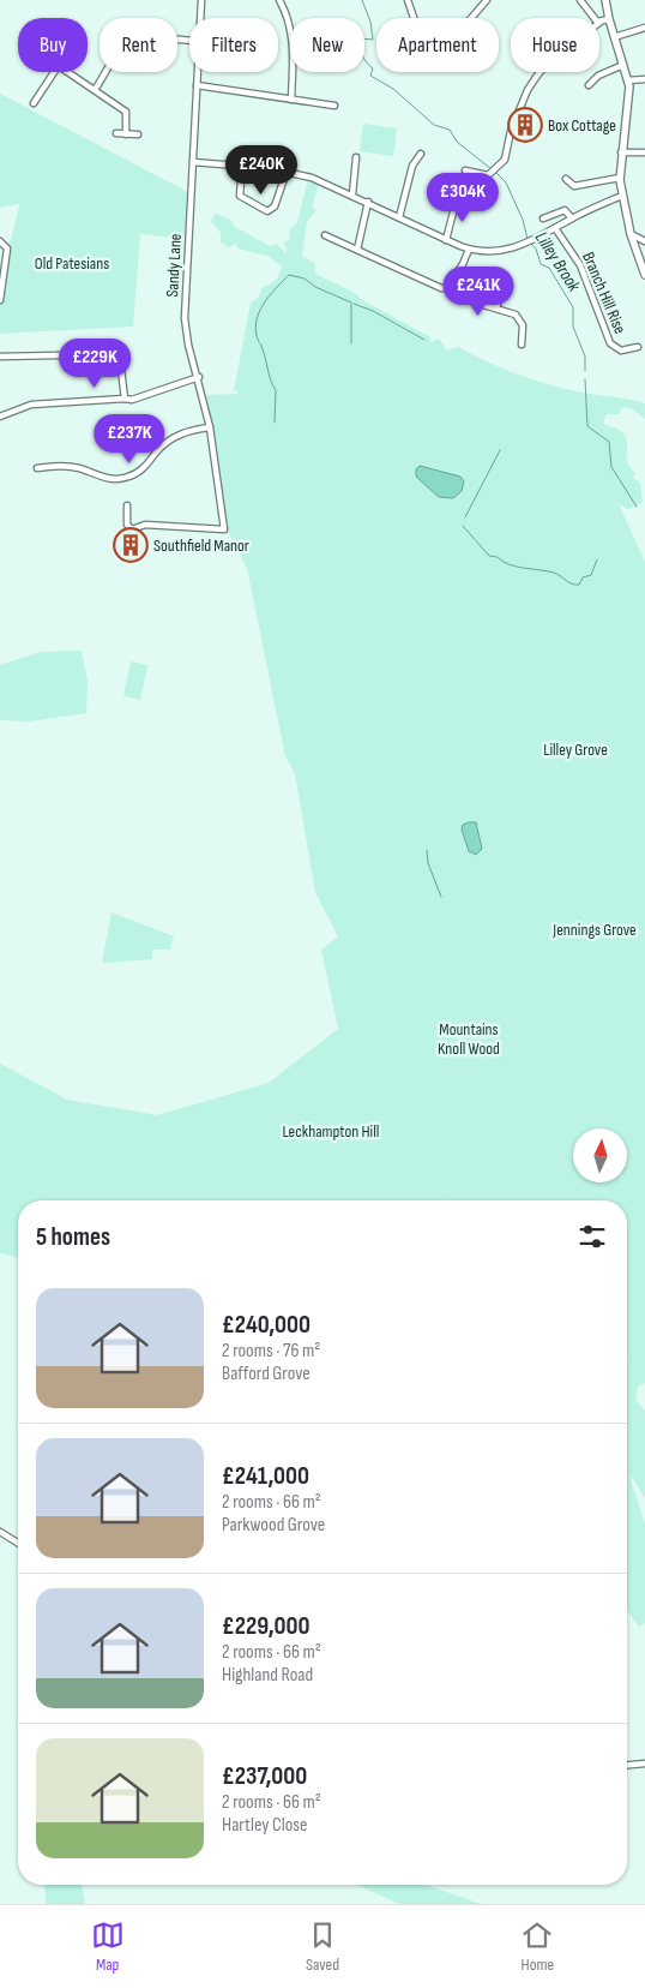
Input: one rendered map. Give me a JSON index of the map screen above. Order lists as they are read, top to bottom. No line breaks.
{"streets":{"street":["Sandy Lane","Branch Hill Rise"]},"water":["Lilley Brook"],"parks":["Old Patesians","Lilley Grove","Jennings Grove","Mountains Knoll Wood","Leckhampton Hill"],"places":{"building":["Box Cottage","Southfield Manor"]},"north":"top","page":{"chip":["Buy","Rent","Filters","New","Apartment","House"],"price":["£240K","£304K","£241K","£229K","£237K"],"heading":"5 homes","list":[{"name":"£240,000","note":"2 rooms · 76 m² · Bafford Grove"},{"name":"£241,000","note":"2 rooms · 66 m² · Parkwood Grove"},{"name":"£229,000","note":"2 rooms · 66 m² · Highland Road"},{"name":"£237,000","note":"2 rooms · 66 m² · Hartley Close"}],"tabs":["Map","Saved","Home"]}}
